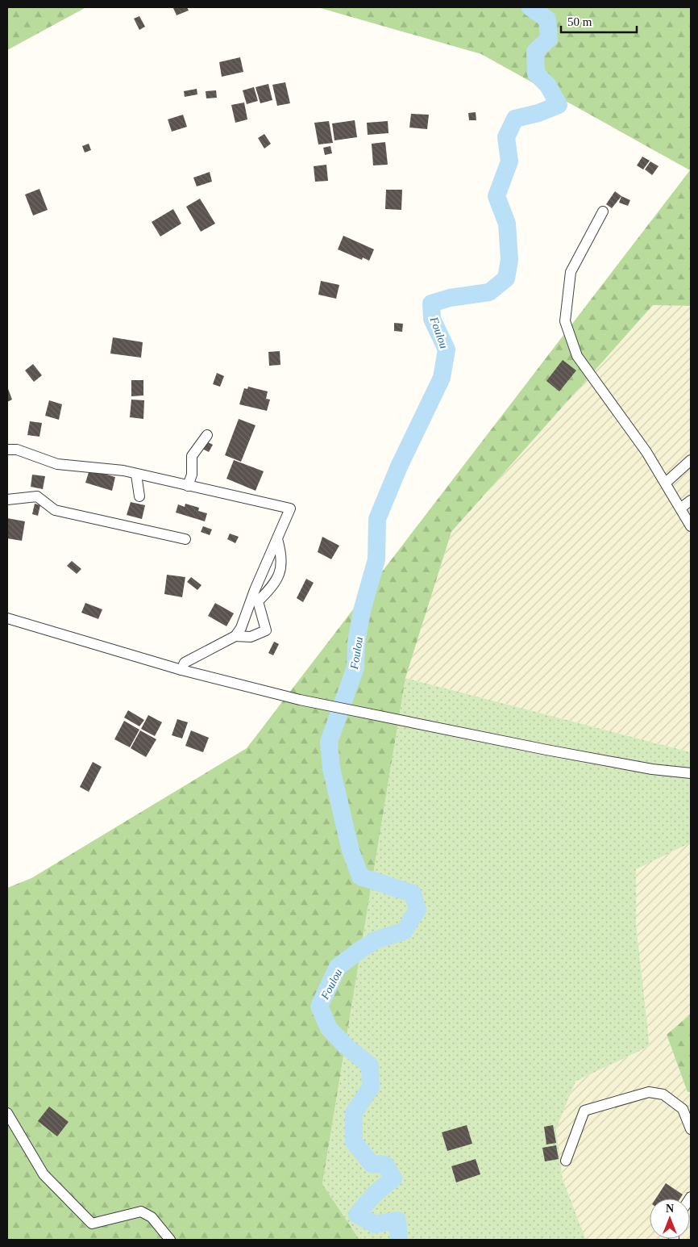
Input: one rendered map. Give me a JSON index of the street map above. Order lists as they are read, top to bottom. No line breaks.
{"water":["Foulou"],"scale_bar":"50 m","north":"top"}
